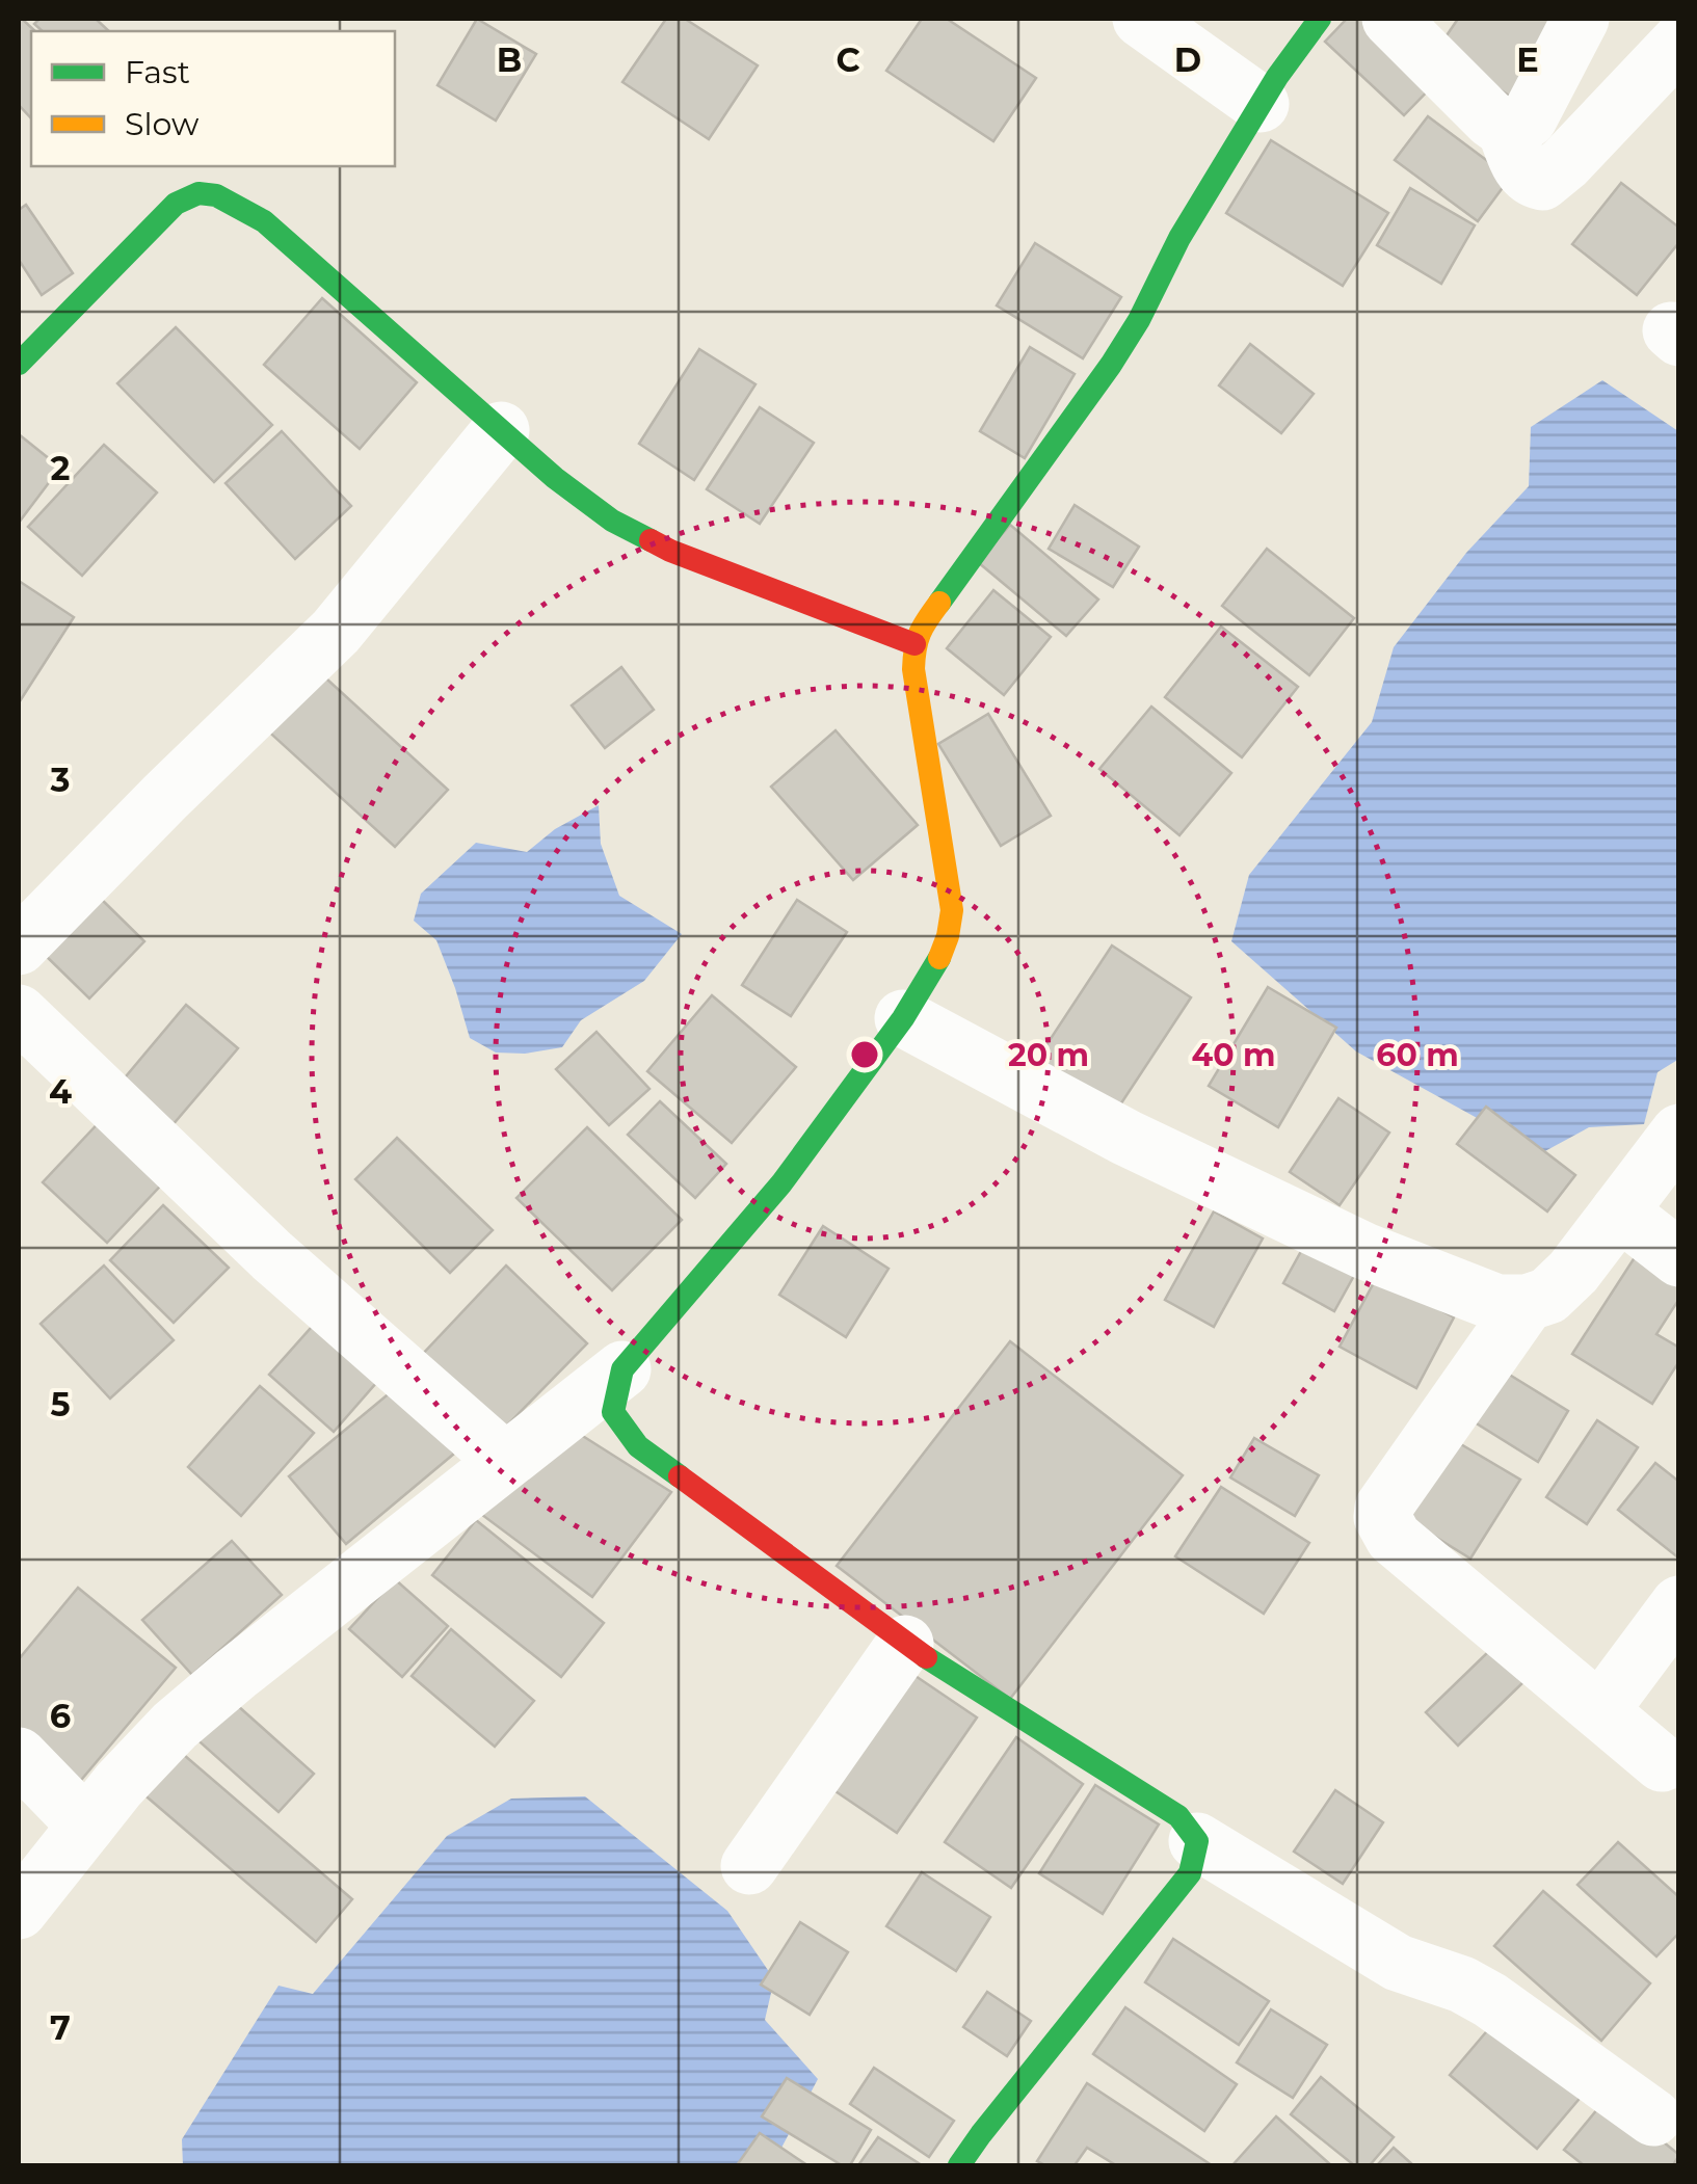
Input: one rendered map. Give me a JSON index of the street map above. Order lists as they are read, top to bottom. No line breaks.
{"legend":["Fast","Slow"],"grid":{"columns":["B","C","D","E"],"rows":["2","3","4","5","6","7"]},"rings":["20 m","40 m","60 m"]}
